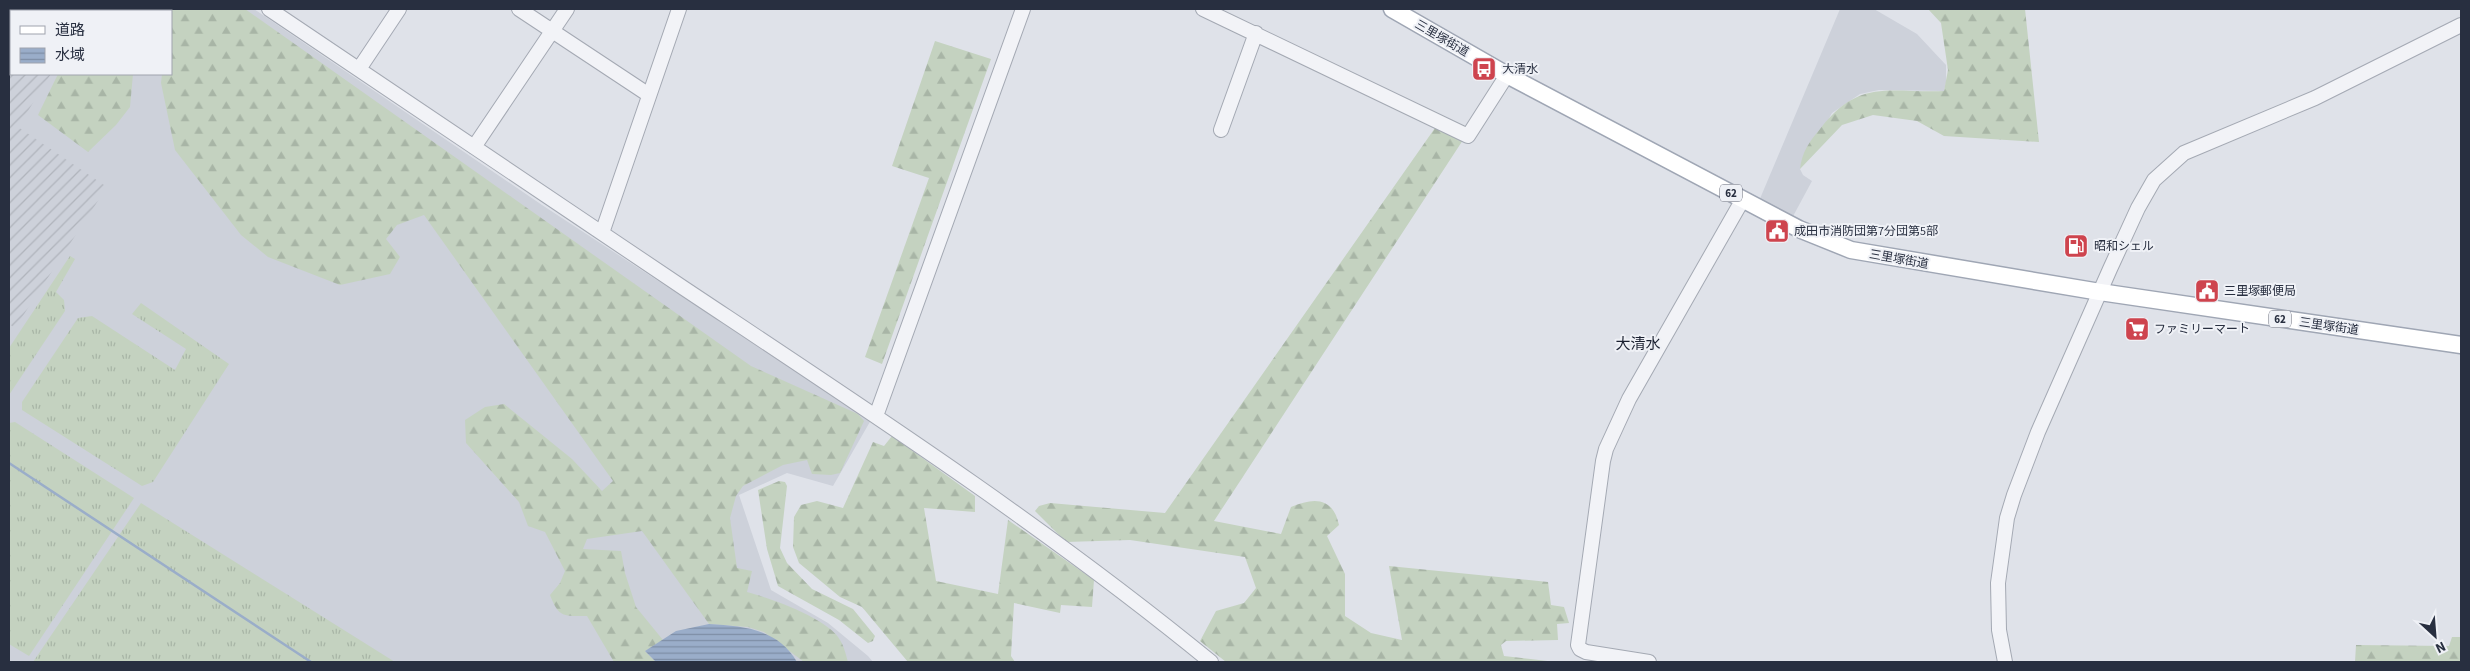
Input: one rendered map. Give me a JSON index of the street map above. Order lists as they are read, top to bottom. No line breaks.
{"streets":{"main road":["三里塚街道","62"]},"districts":["大清水"],"places":{"bus stop":["大清水"],"public building":["成田市消防団第7分団第5部","三里塚郵便局"],"fuel station":["昭和シェル"],"supermarket":["ファミリーマート"]},"legend":["道路","水域"],"north":"bottom right"}
